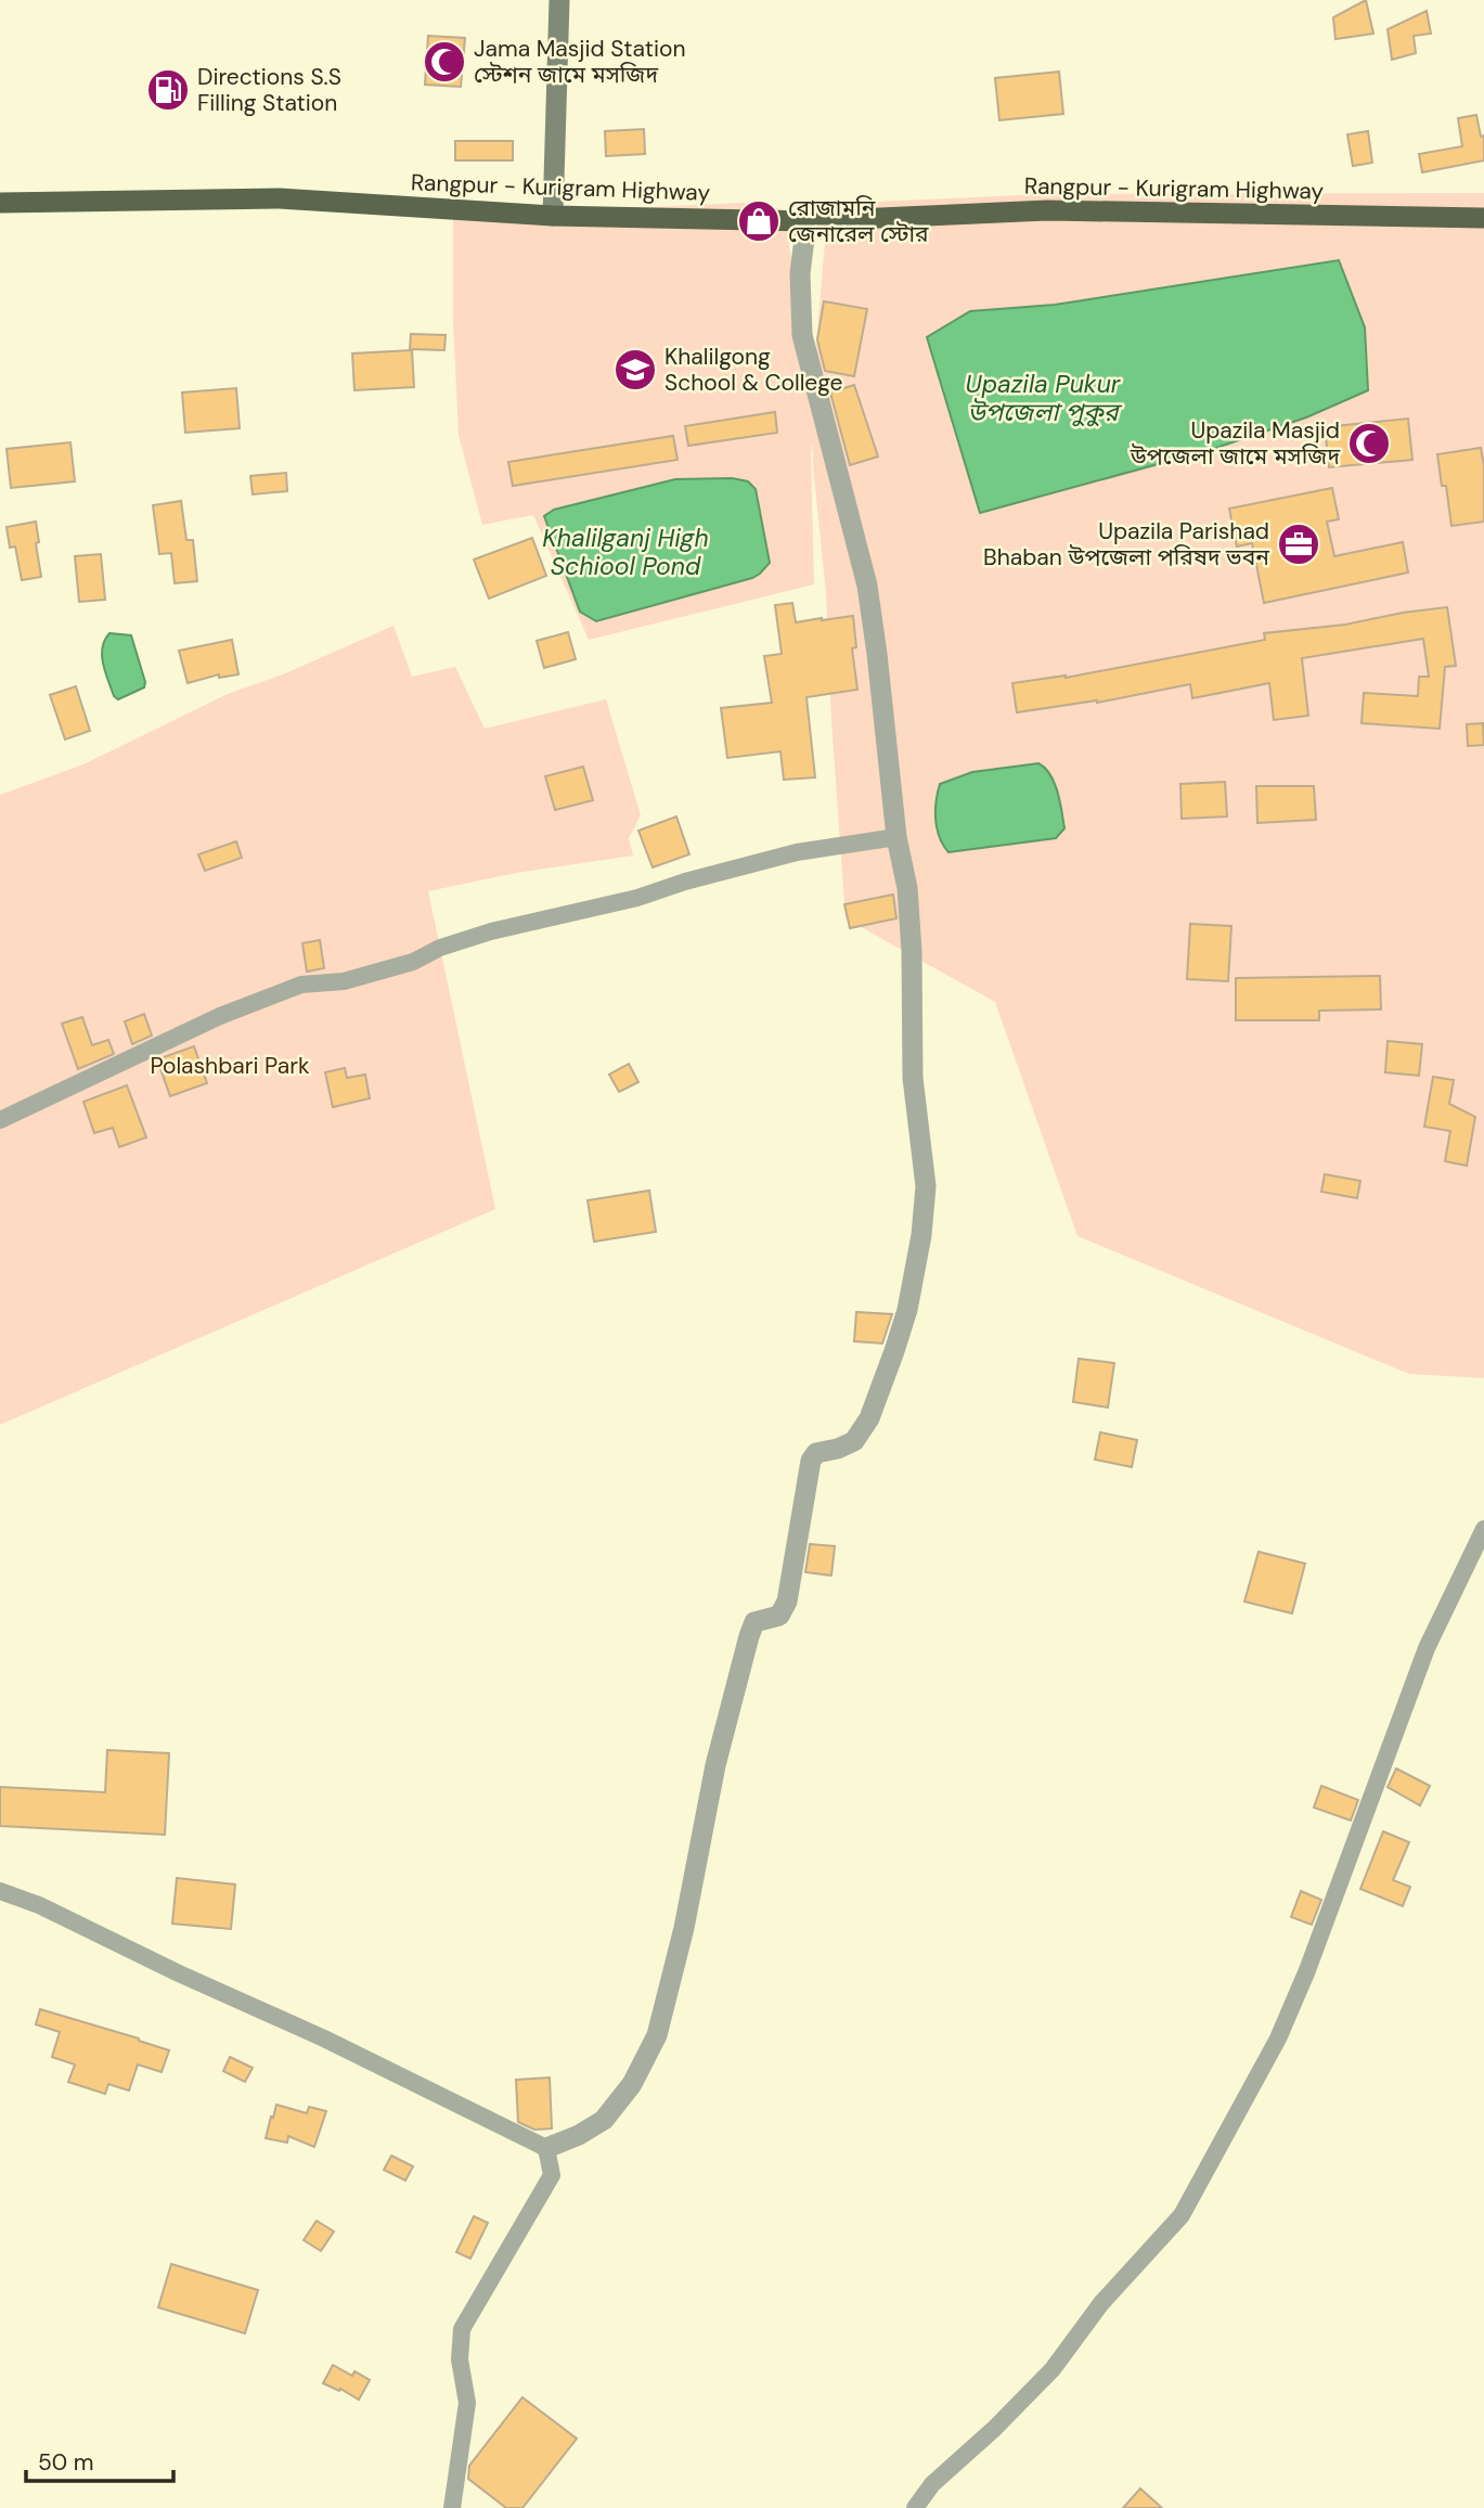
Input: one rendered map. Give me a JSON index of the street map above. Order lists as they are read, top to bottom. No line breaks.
{"streets":{"highway":["Rangpur - Kurigram Highway"]},"water":["Upazila Pukur উপজেলা পুকুর","Khalilganj High Schiool Pond"],"parks":["Polashbari Park"],"places":{"mosque":["Jama Masjid Station স্টেশন জামে মসজিদ","Upazila Masjid উপজেলা জামে মসজিদ"],"fuel station":["Directions S.S Filling Station"],"shop":["রোজামনি জেনারেল স্টোর"],"school or university":["Khalilgong School & College"],"office":["Upazila Parishad Bhaban উপজেলা পরিষদ ভবন"]},"scale_bar":"50 m"}
